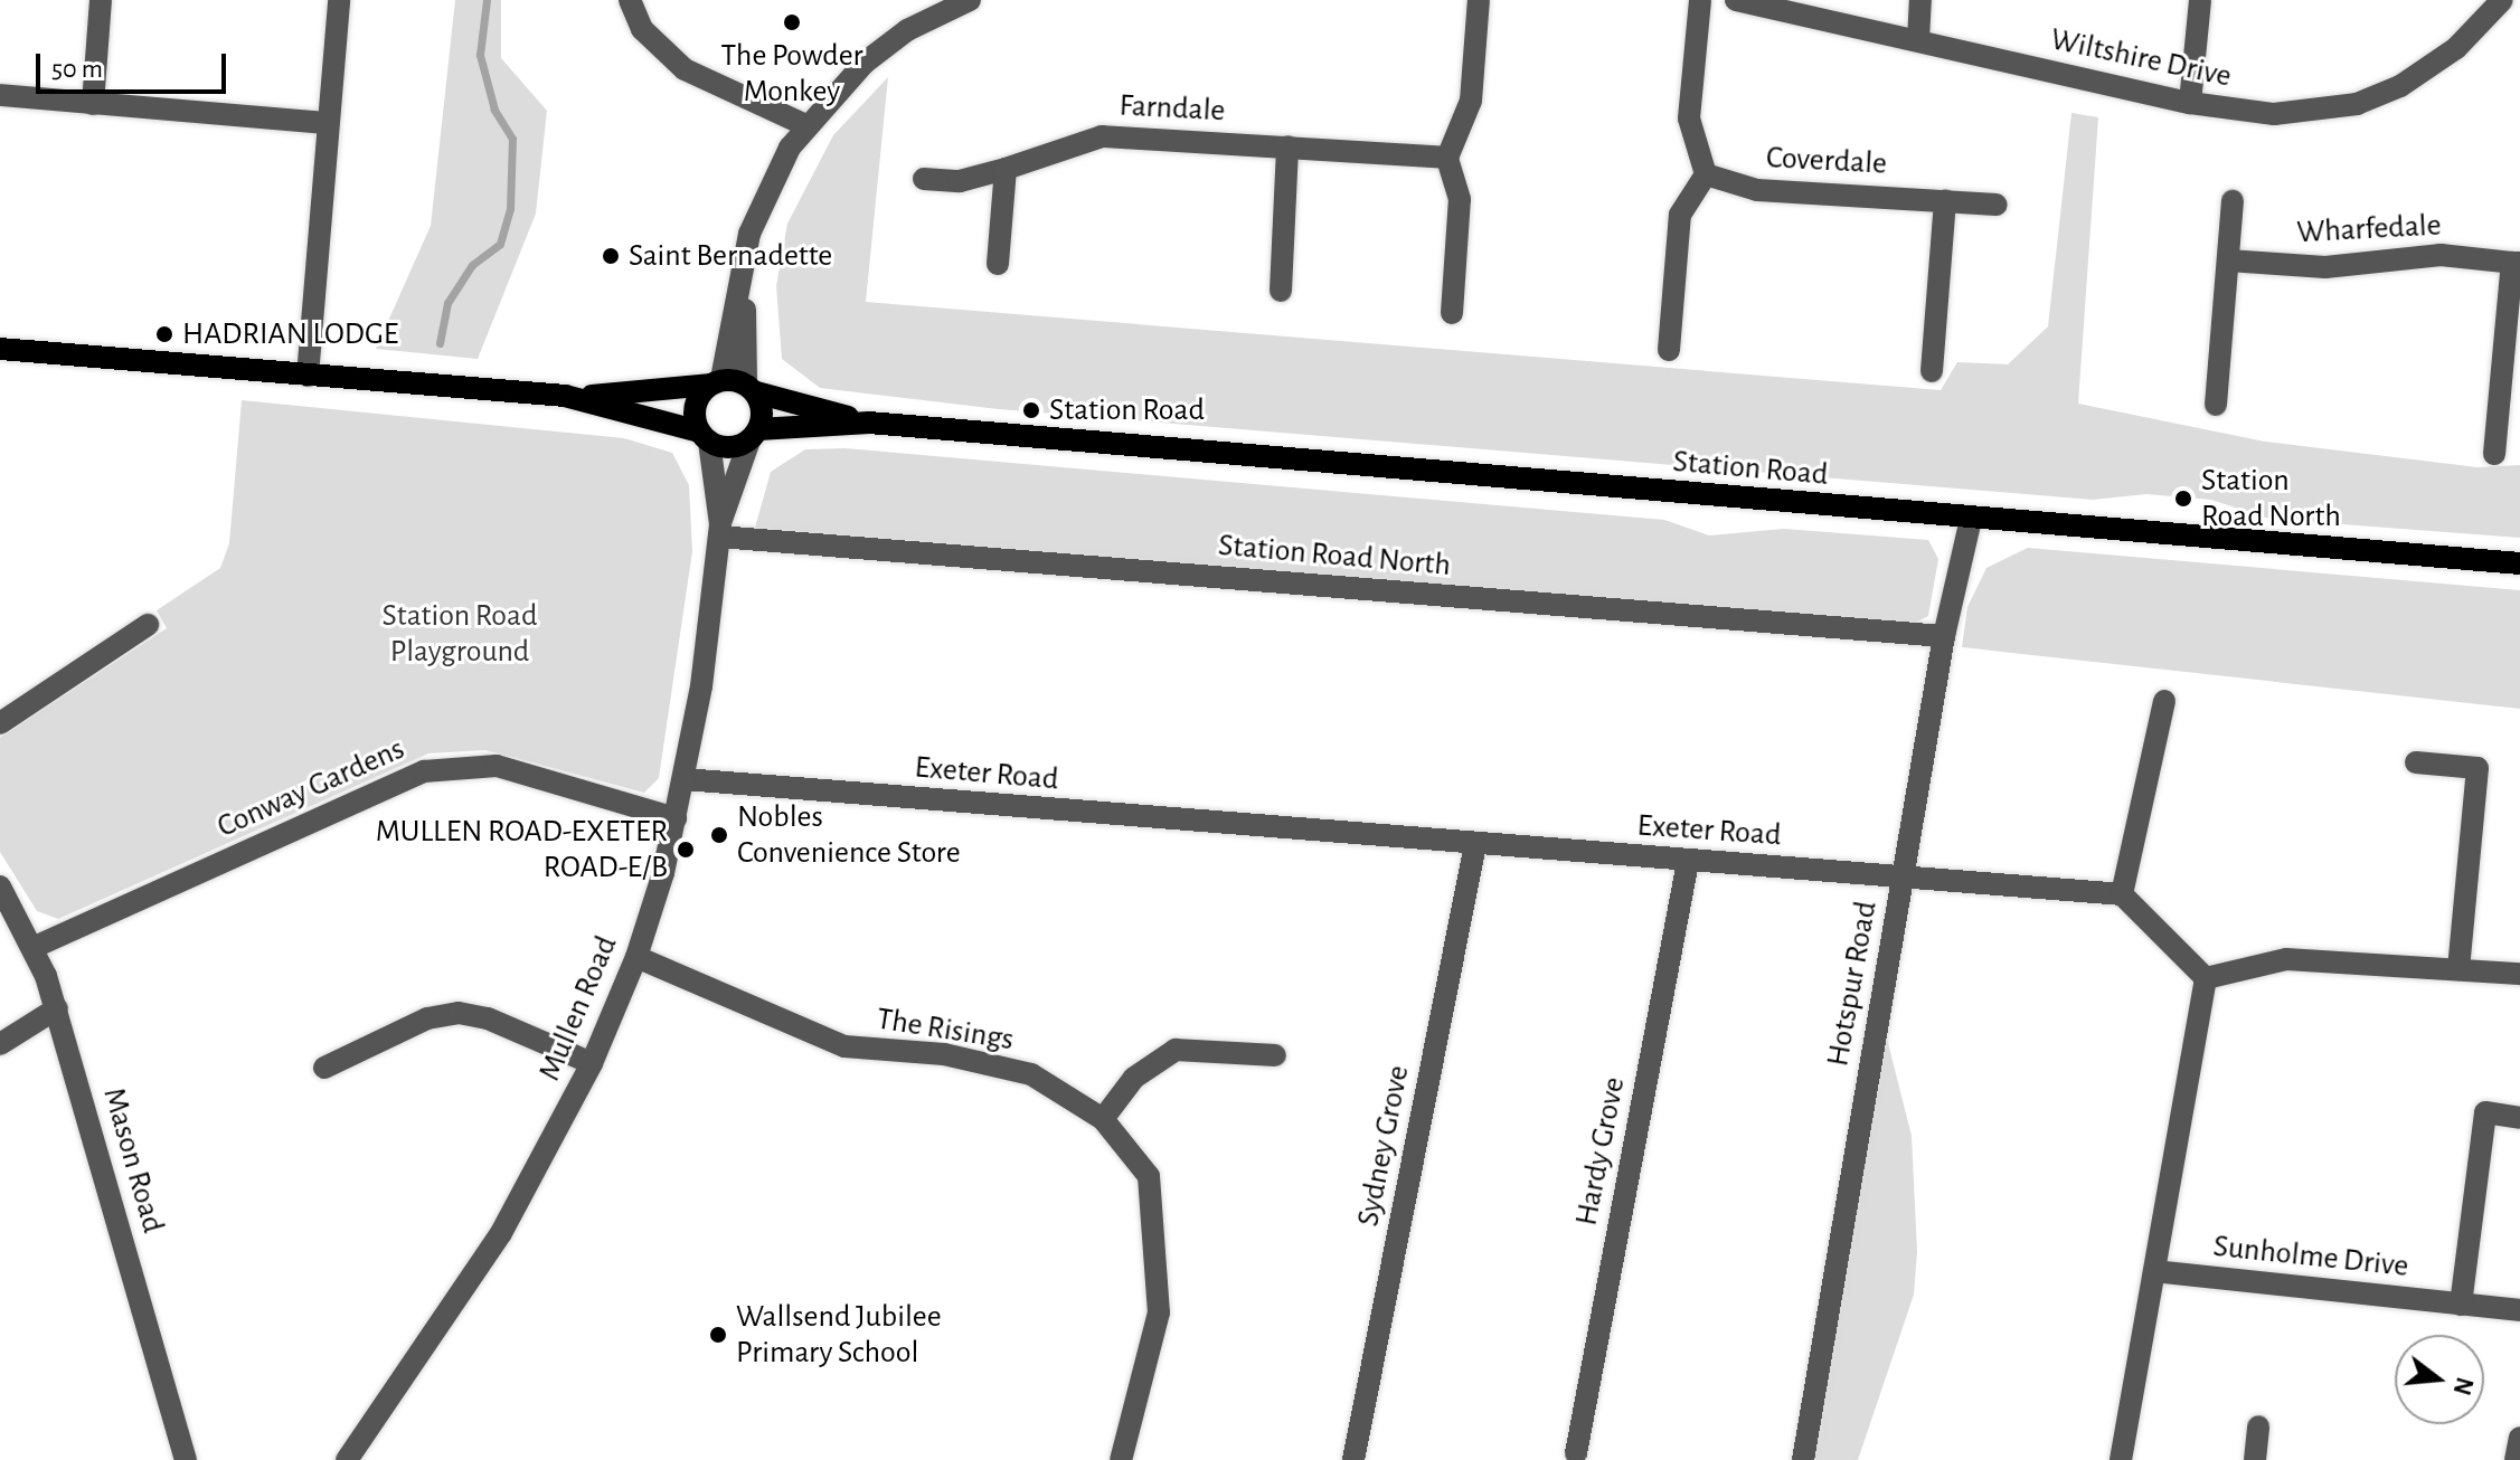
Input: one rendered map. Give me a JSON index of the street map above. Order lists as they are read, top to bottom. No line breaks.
{"streets":{"main road":["Station Road"],"street":["Wiltshire Drive","Farndale","Coverdale","Wharfedale","Station Road North","Exeter Road","Conway Gardens","Hotspur Road","Mullen Road","The Risings","Sydney Grove","Hardy Grove","Mason Road","Sunholme Drive"]},"crossings":[["Station Road","Hotspur Road"],["Station Road","Mullen Road"],["Station Road North","Hotspur Road"],["Station Road North","Mullen Road"],["Exeter Road","Hotspur Road"],["Exeter Road","Mullen Road"],["Exeter Road","Sydney Grove"],["Exeter Road","Hardy Grove"],["Conway Gardens","Mullen Road"],["Conway Gardens","Mason Road"],["Mullen Road","The Risings"]],"parks":["Station Road Playground"],"places":["The Powder Monkey","Saint Bernadette","HADRIAN LODGE","Station Road","Station Road North","Nobles Convenience Store","MULLEN ROAD-EXETER ROAD-E/B","Wallsend Jubilee Primary School"],"scale_bar":"50 m","north":"right"}
